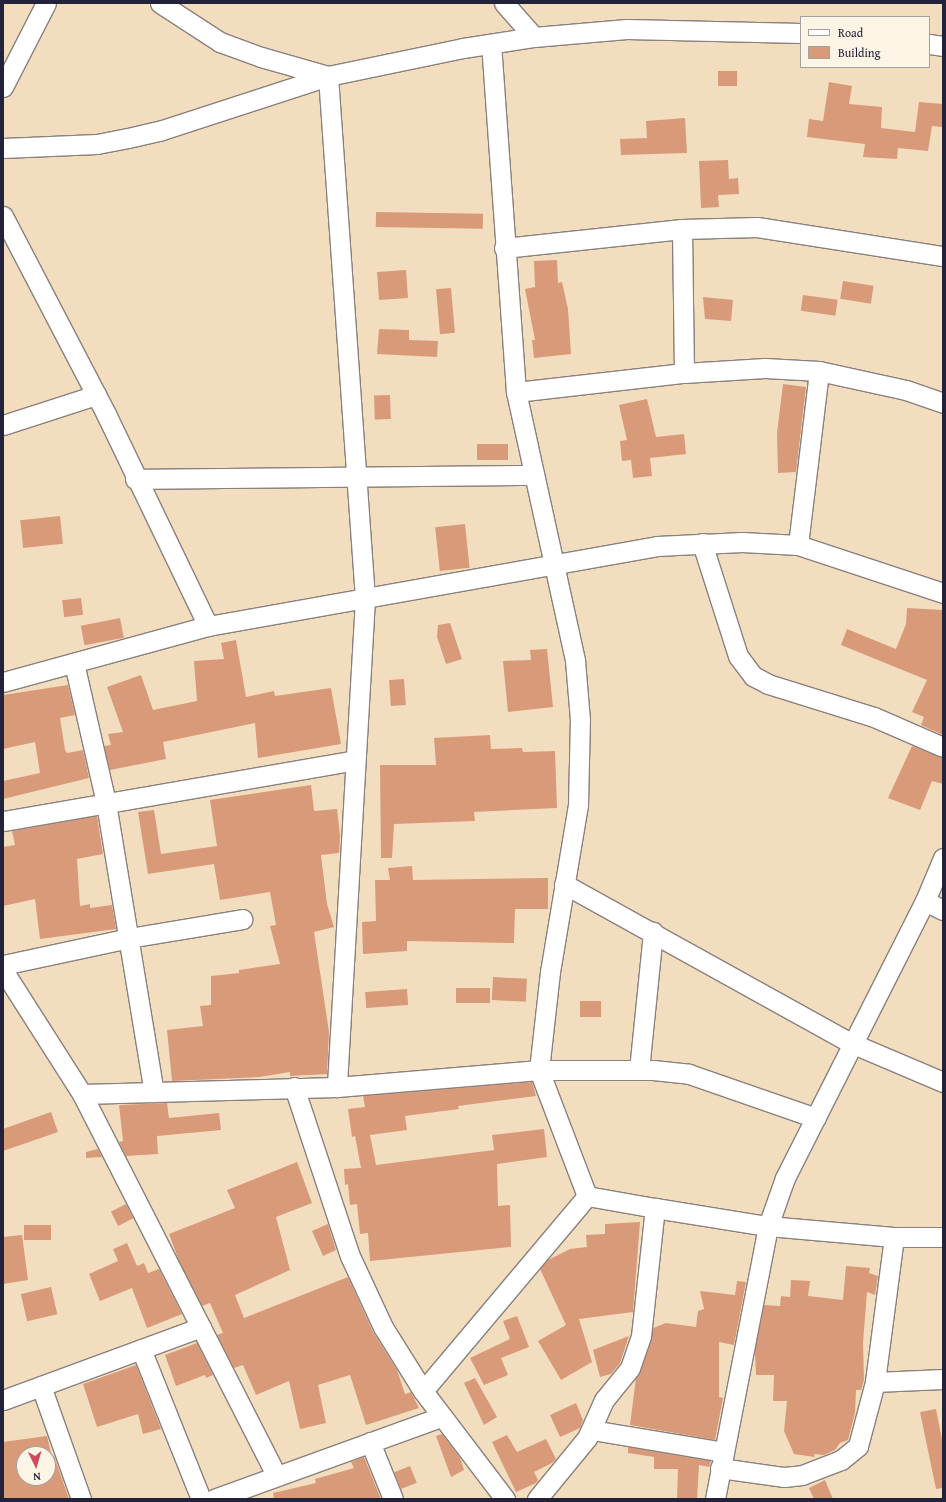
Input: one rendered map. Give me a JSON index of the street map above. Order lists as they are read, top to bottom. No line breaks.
{"legend":["Road","Building"],"north":"bottom"}
